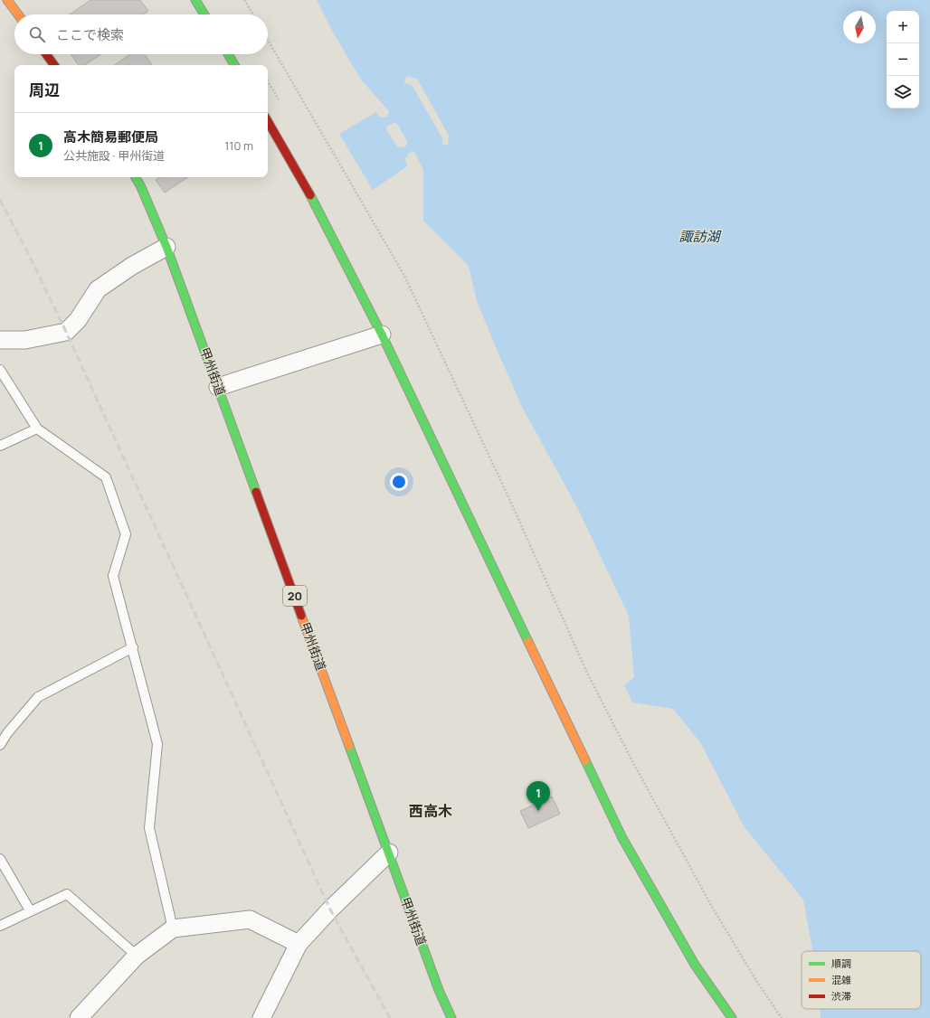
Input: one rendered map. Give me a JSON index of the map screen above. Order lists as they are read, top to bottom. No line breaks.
{"streets":{"main road":["甲州街道","20"]},"districts":["西高木"],"water":["諏訪湖"],"legend":["順調","混雑","渋滞"],"north":"bottom","page":{"map_buttons":["+","−"],"search":"ここで検索","heading":"周辺","list":[{"mark":"1","name":"高木簡易郵便局","note":"公共施設 · 甲州街道","value":"110 m"}],"pins":"1"}}
